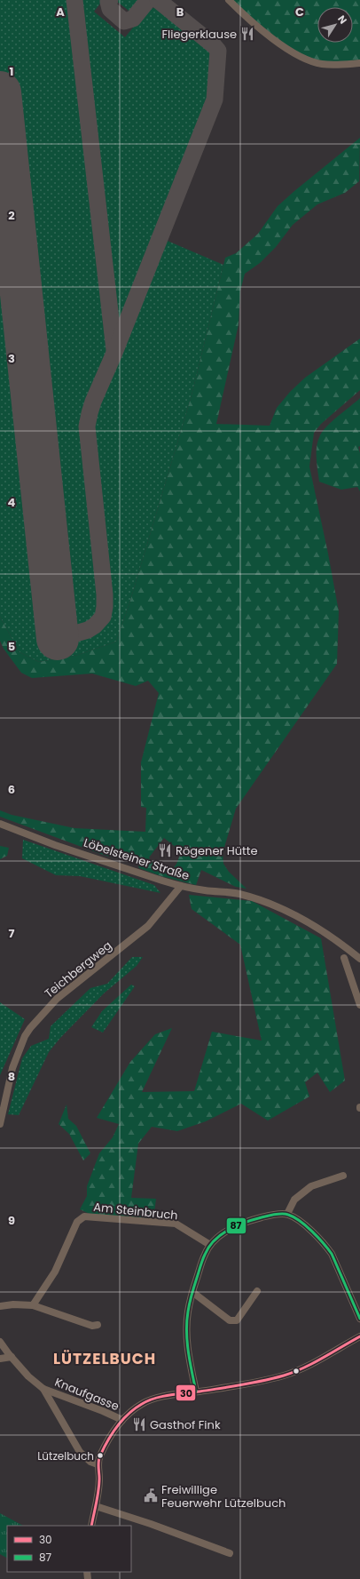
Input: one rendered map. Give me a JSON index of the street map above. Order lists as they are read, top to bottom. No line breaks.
{"streets":{"street":["Löbelsteiner Straße","Teichbergweg","Am Steinbruch","Knaufgasse"]},"crossings":[["Löbelsteiner Straße","Teichbergweg"]],"districts":["LÜTZELBUCH"],"places":{"restaurant":["Fliegerklause","Rögener Hütte","Gasthof Fink"],"other":["Lützelbuch"],"public building":["Freiwillige Feuerwehr Lützelbuch"]},"lines":["transit line 87","transit line 30"],"legend":["30","87"],"north":"top right","grid":{"columns":["A","B","C"],"rows":["1","2","3","4","5","6","7","8","9"]}}
